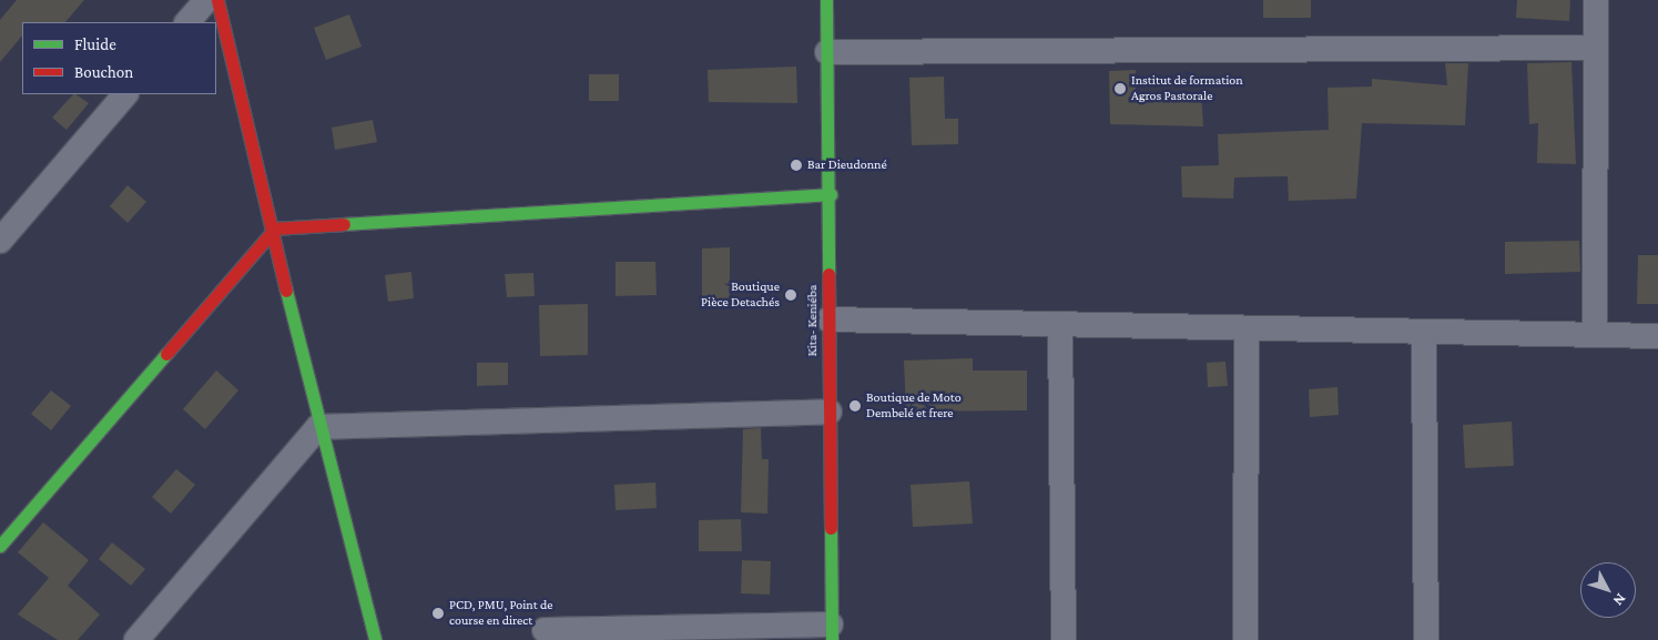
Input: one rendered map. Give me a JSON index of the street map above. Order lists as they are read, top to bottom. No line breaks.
{"streets":{"street":["Kita- Keniéba"]},"places":["Institut de formation Agros Pastorale","Bar Dieudonné","Boutique Pièce Detachés","Boutique de Moto Dembelé et frere","PCD, PMU, Point de course en direct"],"legend":["Fluide","Bouchon"],"north":"bottom right"}
